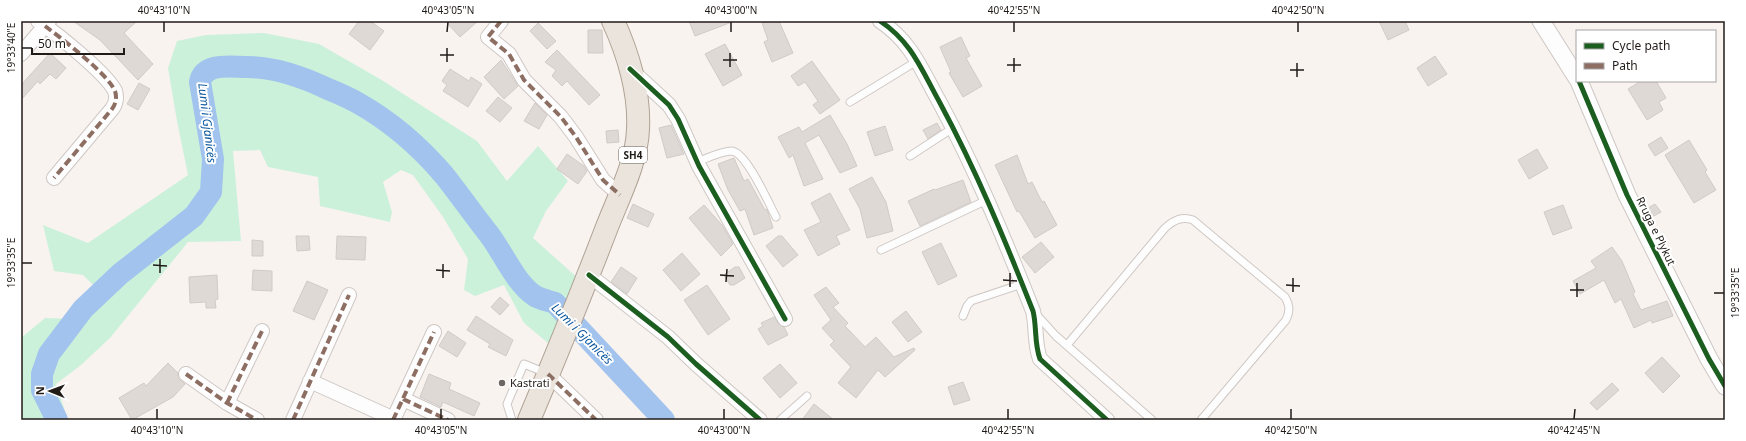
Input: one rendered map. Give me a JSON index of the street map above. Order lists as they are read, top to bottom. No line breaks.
{"streets":{"main road":["SH4"],"street":["Rruga e Plykut"]},"water":["Lumi i Gjanicës"],"places":["Kastrati"],"legend":["Cycle path","Path"],"scale_bar":"50 m","north":"left","coordinates":["40°43'10\"N","40°43'05\"N","40°43'00\"N","40°42'55\"N","40°42'50\"N","19°33'40\"E","19°33'35\"E","40°42'45\"N"]}
